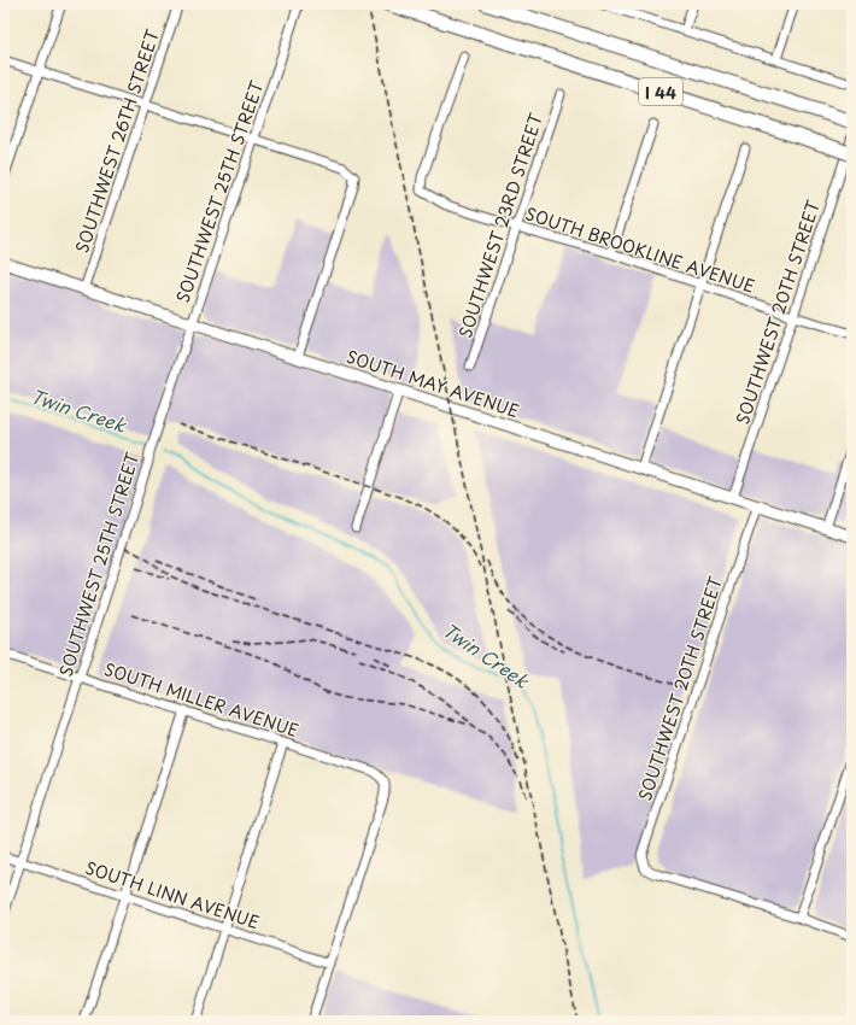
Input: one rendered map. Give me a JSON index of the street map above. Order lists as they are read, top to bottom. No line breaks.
{"streets":{"highway":["I 44"],"main road":["SOUTH MAY AVENUE"],"street":["SOUTHWEST 26TH STREET","SOUTHWEST 25TH STREET","SOUTHWEST 23RD STREET","SOUTH BROOKLINE AVENUE","SOUTHWEST 20TH STREET","SOUTH MILLER AVENUE","SOUTH LINN AVENUE"]},"crossings":[["SOUTHWEST 26TH STREET","SOUTH MAY AVENUE"],["SOUTHWEST 25TH STREET","SOUTH MAY AVENUE"],["SOUTHWEST 25TH STREET","SOUTH MILLER AVENUE"],["SOUTHWEST 25TH STREET","SOUTH LINN AVENUE"],["SOUTHWEST 23RD STREET","SOUTH BROOKLINE AVENUE"],["SOUTH BROOKLINE AVENUE","SOUTHWEST 20TH STREET"],["SOUTHWEST 20TH STREET","SOUTH MAY AVENUE"],["SOUTH MILLER AVENUE","SOUTH LINN AVENUE"]],"water":["Twin Creek"]}
